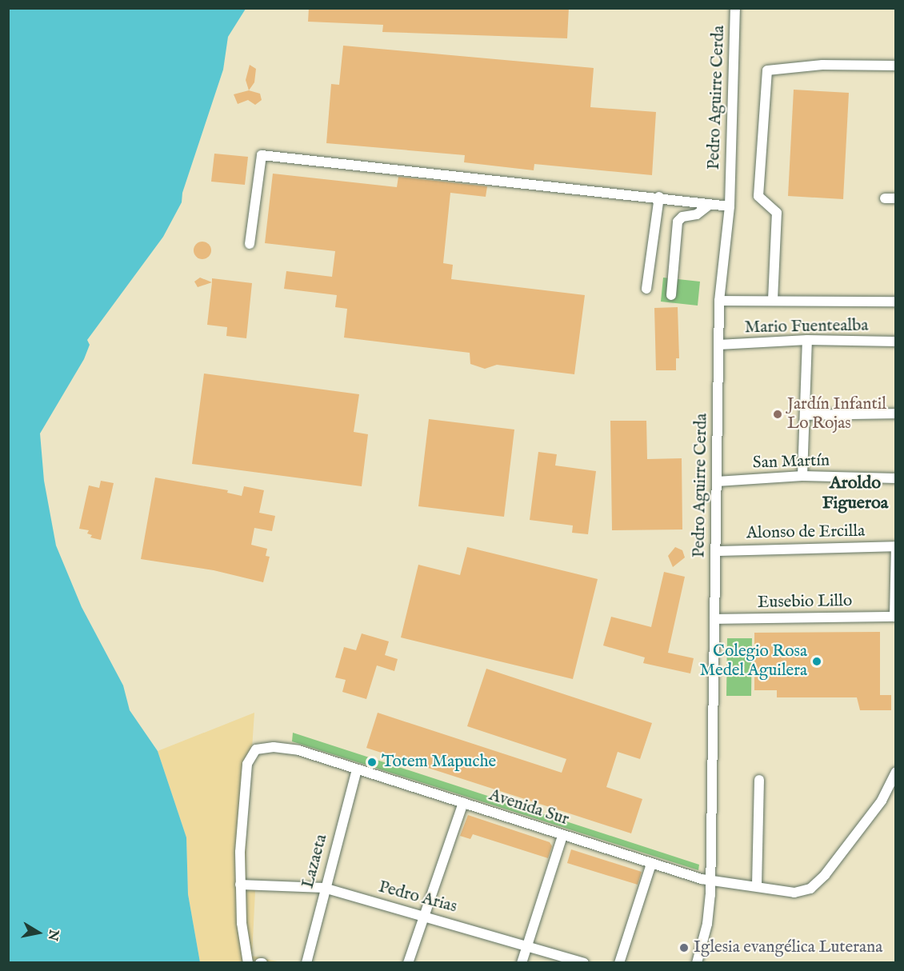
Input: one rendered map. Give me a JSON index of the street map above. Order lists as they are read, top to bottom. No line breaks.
{"streets":{"street":["Pedro Aguirre Cerda","Mario Fuentealba","San Martín","Alonso de Ercilla","Eusebio Lillo","Avenida Sur","Lazaeta","Pedro Arias"]},"crossings":[["Pedro Aguirre Cerda","Mario Fuentealba"],["Pedro Aguirre Cerda","San Martín"],["Pedro Aguirre Cerda","Alonso de Ercilla"],["Pedro Aguirre Cerda","Eusebio Lillo"],["Pedro Aguirre Cerda","Avenida Sur"],["Avenida Sur","Lazaeta"],["Avenida Sur","Pedro Arias"],["Lazaeta","Pedro Arias"]],"districts":["Aroldo Figueroa"],"places":["Jardín Infantil Lo Rojas","Colegio Rosa Medel Aguilera","Totem Mapuche","Iglesia evangélica Luterana"],"north":"right"}
